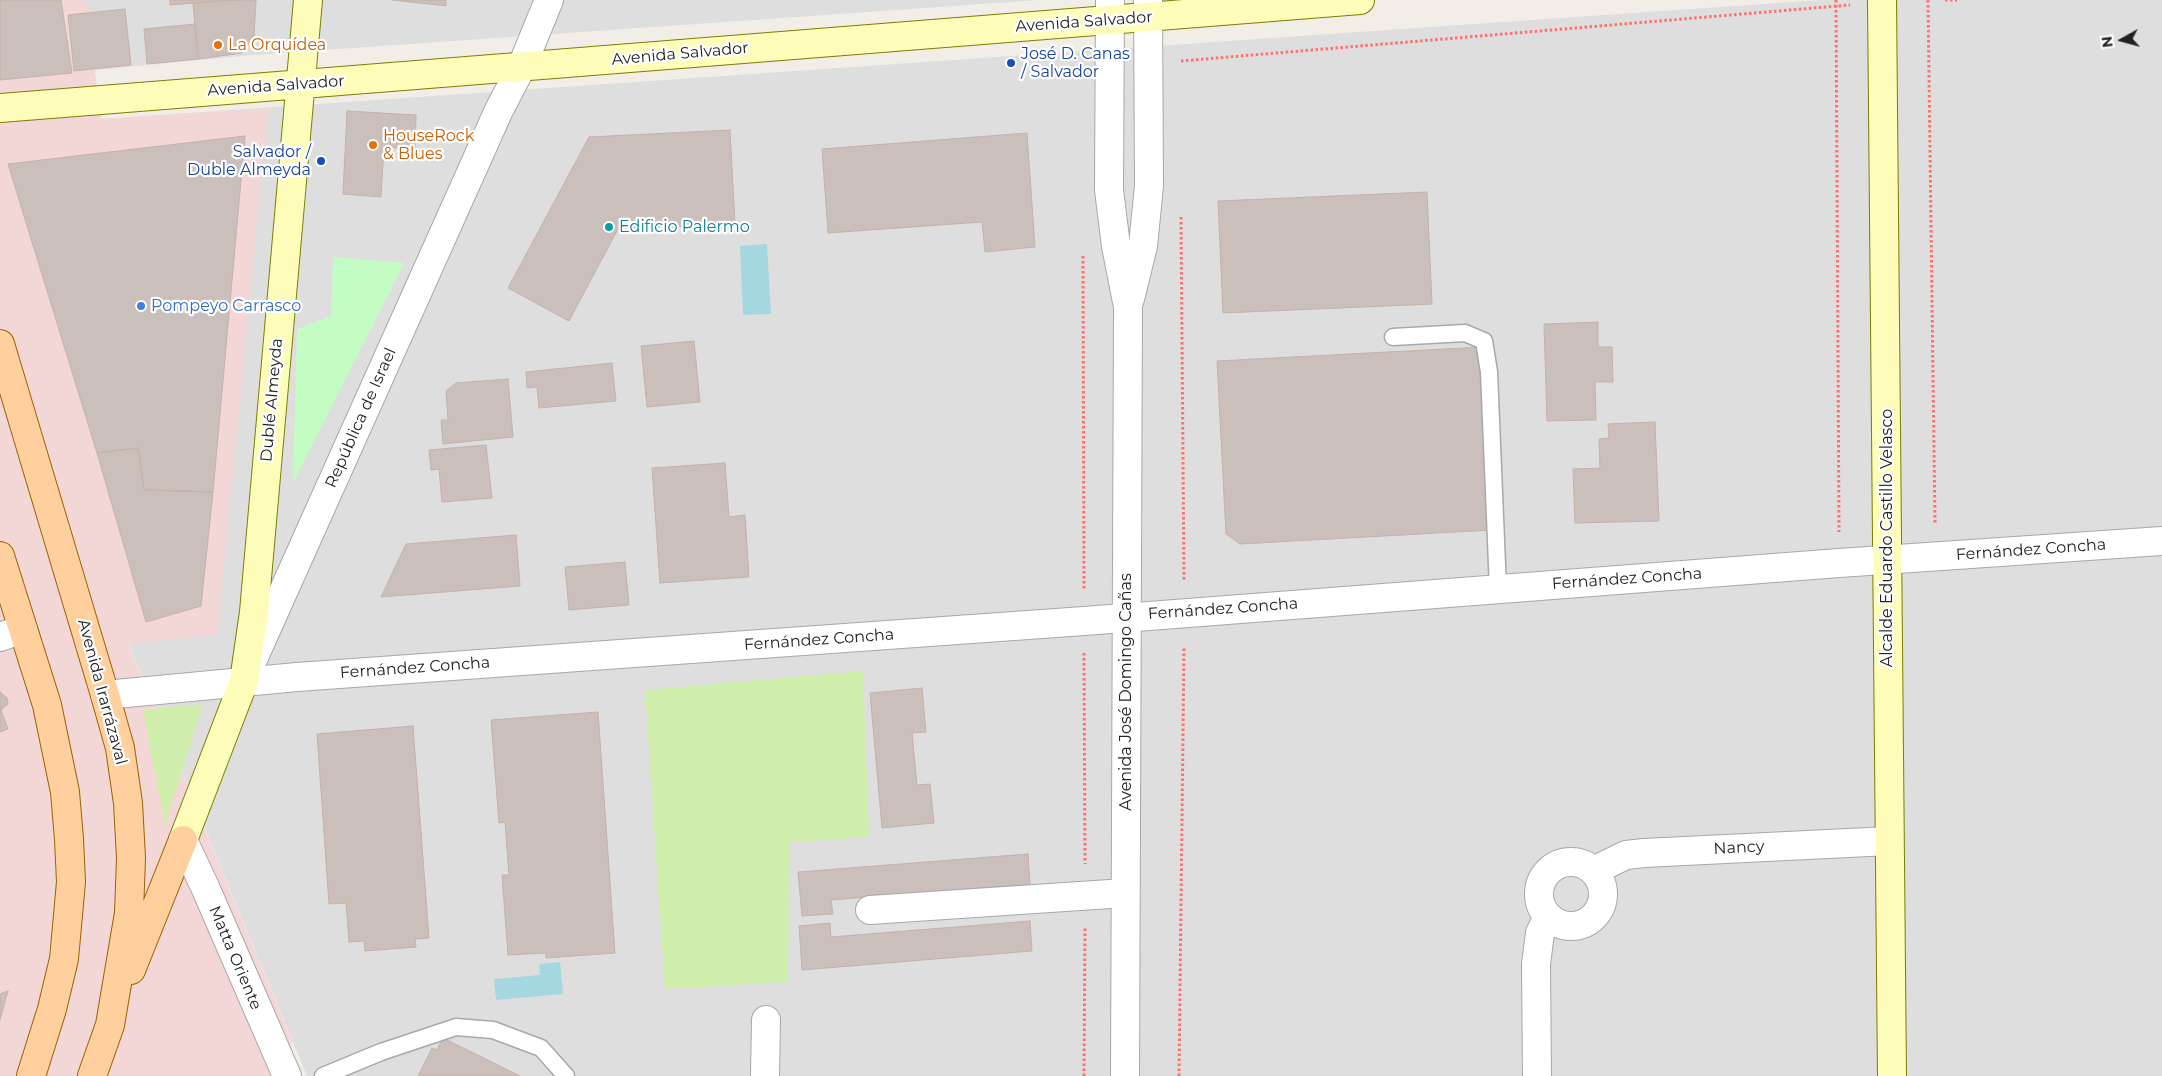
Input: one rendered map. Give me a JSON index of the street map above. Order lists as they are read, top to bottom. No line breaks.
{"streets":{"main road":["Avenida Salvador","Dublé Almeyda","República de Israel","Alcalde Eduardo Castillo Velasco","Avenida Irarrázaval"],"street":["Fernández Concha","Avenida José Domingo Cañas","Nancy","Matta Oriente"]},"crossings":[["Avenida Salvador","Dublé Almeyda"],["Avenida Salvador","República de Israel"],["Avenida Salvador","Avenida José Domingo Cañas"],["Dublé Almeyda","República de Israel"],["Dublé Almeyda","Fernández Concha"],["República de Israel","Fernández Concha"],["República de Israel","Matta Oriente"],["Alcalde Eduardo Castillo Velasco","Fernández Concha"],["Alcalde Eduardo Castillo Velasco","Nancy"],["Fernández Concha","Avenida Irarrázaval"],["Fernández Concha","Avenida José Domingo Cañas"]],"places":["La Orquídea","José D. Canas / Salvador","HouseRock & Blues","Salvador / Duble Almeyda","Edificio Palermo","Pompeyo Carrasco"],"north":"left"}
